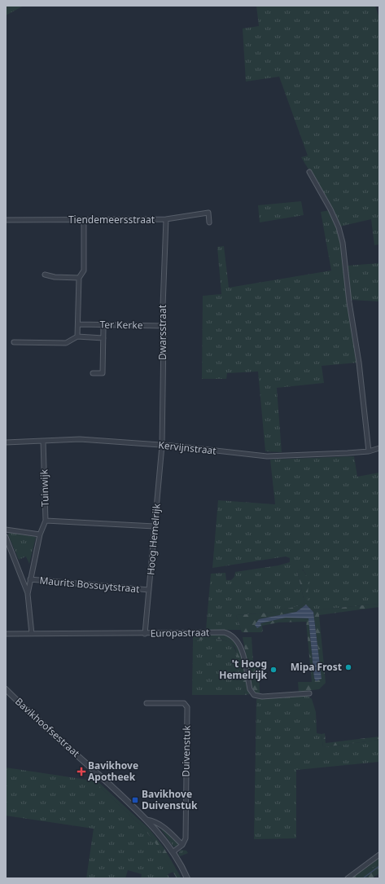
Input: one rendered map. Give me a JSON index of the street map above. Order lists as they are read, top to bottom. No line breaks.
{"streets":{"street":["Tiendemeersstraat","Ter Kerke","Dwarsstraat","Kervijnstraat","Tuinwijk","Hoog Hemelrijk","Maurits Bossuytstraat","Europastraat","Bavikhoofsestraat","Duivenstuk"]},"crossings":[["Tiendemeersstraat","Dwarsstraat"],["Ter Kerke","Dwarsstraat"],["Dwarsstraat","Kervijnstraat"],["Dwarsstraat","Hoog Hemelrijk"],["Kervijnstraat","Tuinwijk"],["Kervijnstraat","Hoog Hemelrijk"],["Tuinwijk","Maurits Bossuytstraat"],["Tuinwijk","Europastraat"],["Hoog Hemelrijk","Maurits Bossuytstraat"],["Hoog Hemelrijk","Europastraat"],["Bavikhoofsestraat","Duivenstuk"]],"places":{"other":["Mipa Frost","'t Hoog Hemelrijk"],"health":["Bavikhove Apotheek"],"transit":["Bavikhove Duivenstuk"]}}
